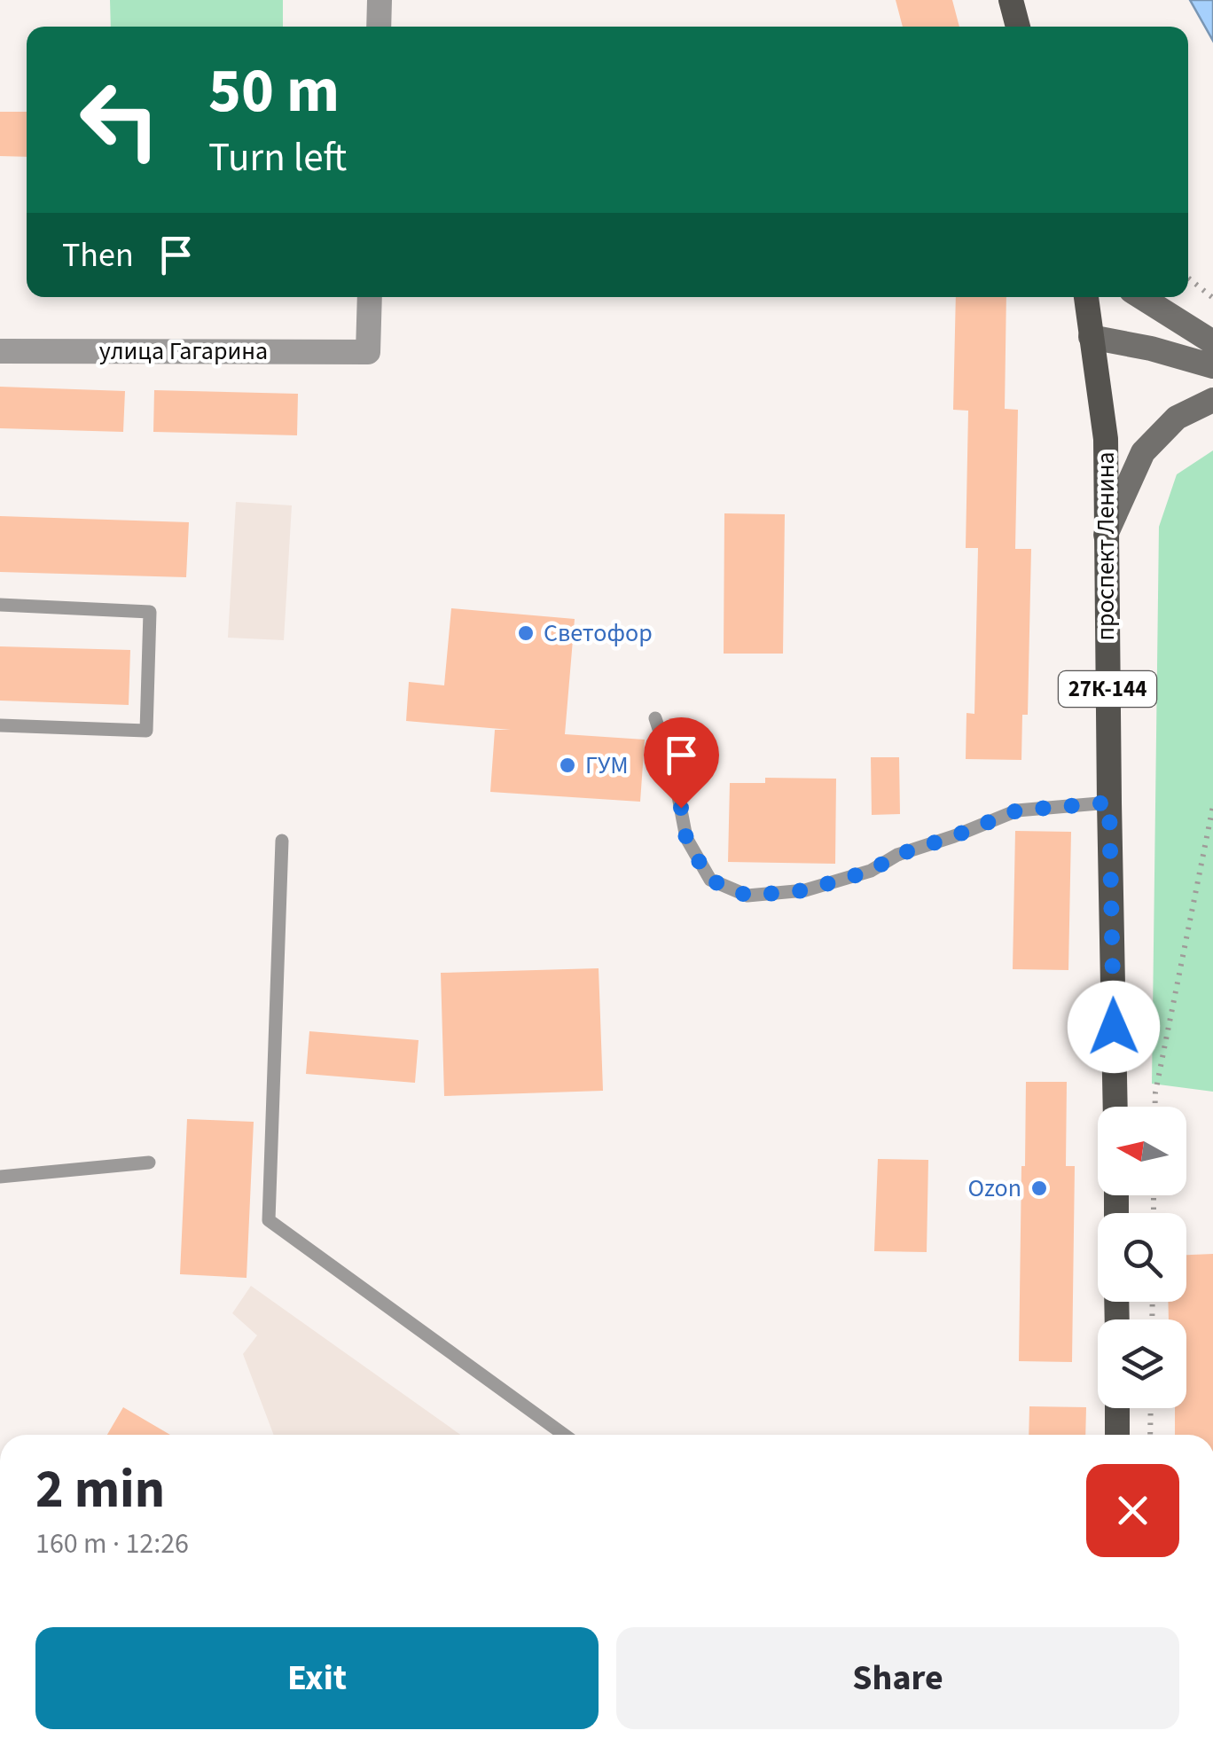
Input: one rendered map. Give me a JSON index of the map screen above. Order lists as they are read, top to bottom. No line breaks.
{"streets":{"main road":["проспект Ленина","27К-144"],"street":["улица Гагарина"]},"places":["Светофор","ГУМ","Ozon"],"north":"left","page":{"turn":["50 m","Turn left"],"then":"Then","heading":["2 min","160 m · 12:26"],"buttons":["Exit","Share"]}}
